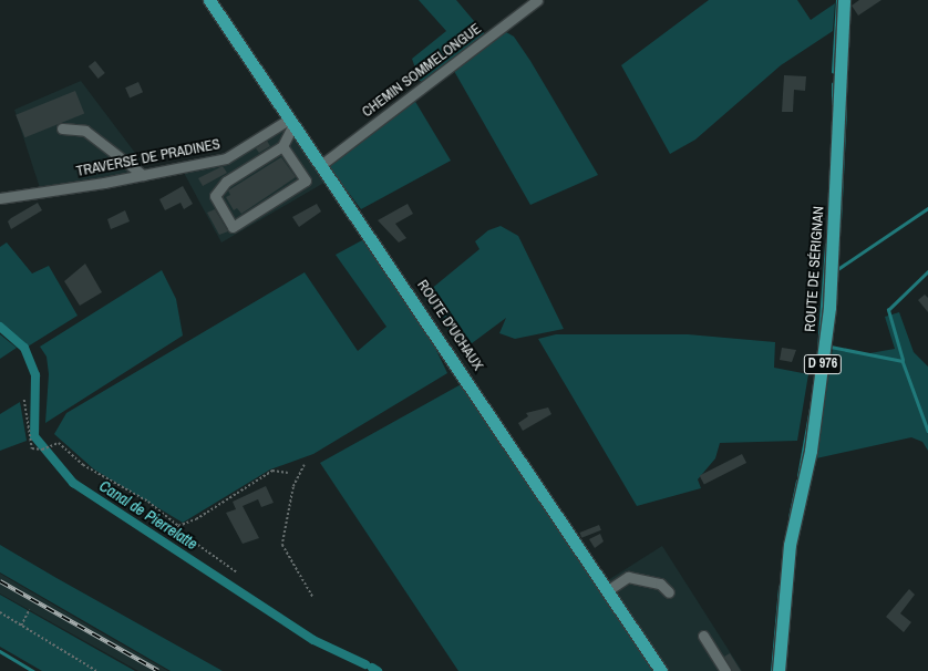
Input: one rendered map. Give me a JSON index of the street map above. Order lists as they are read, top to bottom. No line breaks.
{"streets":{"main road":["ROUTE DE SÉRIGNAN","ROUTE D'UCHAUX","D 976"],"street":["CHEMIN SOMMELONGUE","TRAVERSE DE PRADINES"]},"crossings":[["CHEMIN SOMMELONGUE","ROUTE D'UCHAUX"],["TRAVERSE DE PRADINES","ROUTE D'UCHAUX"]],"water":["Canal de Pierrelatte"]}
